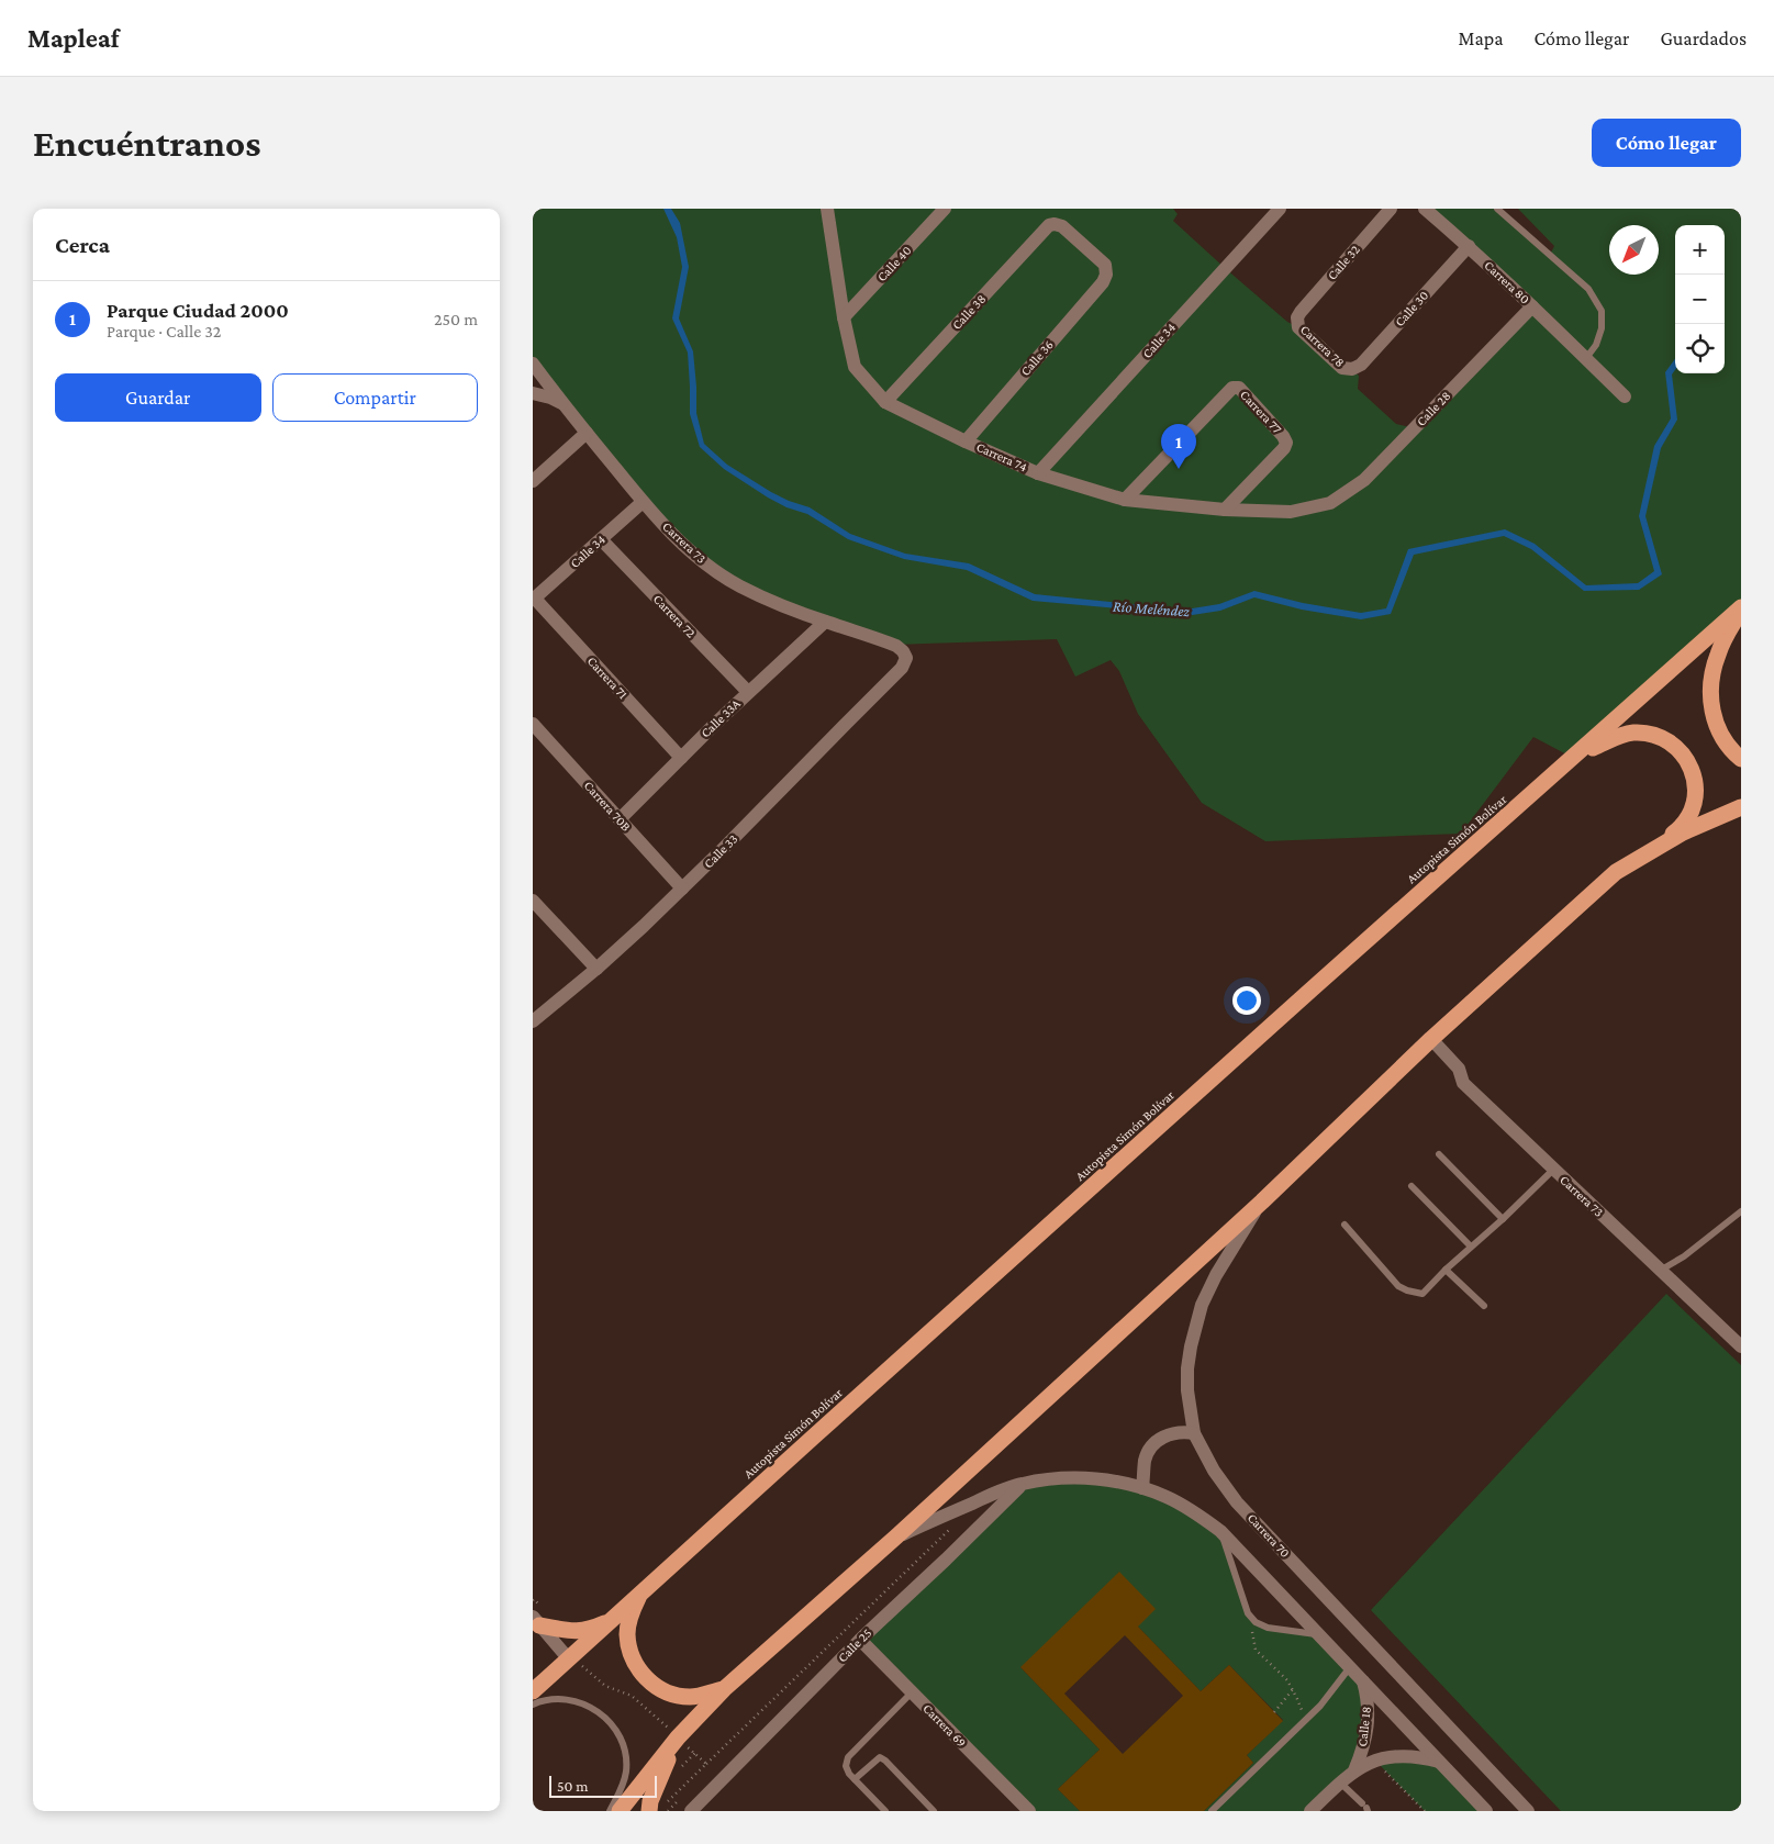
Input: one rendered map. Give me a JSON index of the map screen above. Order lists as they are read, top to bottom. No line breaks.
{"streets":{"highway":["Autopista Simón Bolívar"],"street":["Calle 32","Calle 40","Carrera 80","Calle 30","Calle 38","Calle 34","Carrera 78","Calle 36","Calle 28","Carrera 77","Carrera 74","Carrera 73","Carrera 72","Carrera 71","Calle 33A","Carrera 70B","Calle 33","Carrera 70","Calle 25","Carrera 69","Calle 18"]},"crossings":[["Calle 32","Carrera 78"],["Calle 40","Carrera 74"],["Carrera 80","Calle 30"],["Carrera 80","Calle 28"],["Calle 30","Carrera 78"],["Calle 38","Calle 36"],["Calle 38","Carrera 74"],["Calle 34","Carrera 74"],["Calle 34","Carrera 73"],["Calle 34","Carrera 72"],["Calle 34","Carrera 71"],["Calle 36","Carrera 74"],["Calle 28","Carrera 74"],["Carrera 77","Carrera 74"],["Carrera 73","Calle 33A"],["Carrera 73","Calle 33"],["Carrera 72","Calle 33A"],["Carrera 71","Calle 33A"],["Calle 33A","Carrera 70B"],["Carrera 70B","Calle 33"],["Calle 25","Carrera 69"]],"water":["Río Meléndez"],"scale_bar":"50 m","north":"bottom left","page":{"header":"Mapleaf","nav":["Mapa","Cómo llegar","Guardados"],"buttons":["Cómo llegar",["Guardar","Compartir"]],"title":"Encuéntranos","heading":"Cerca","map_buttons":["+","−"],"list":[{"mark":"1","name":"Parque Ciudad 2000","note":"Parque · Calle 32","value":"250 m"}],"pins":"1","scale":"50 m"}}
